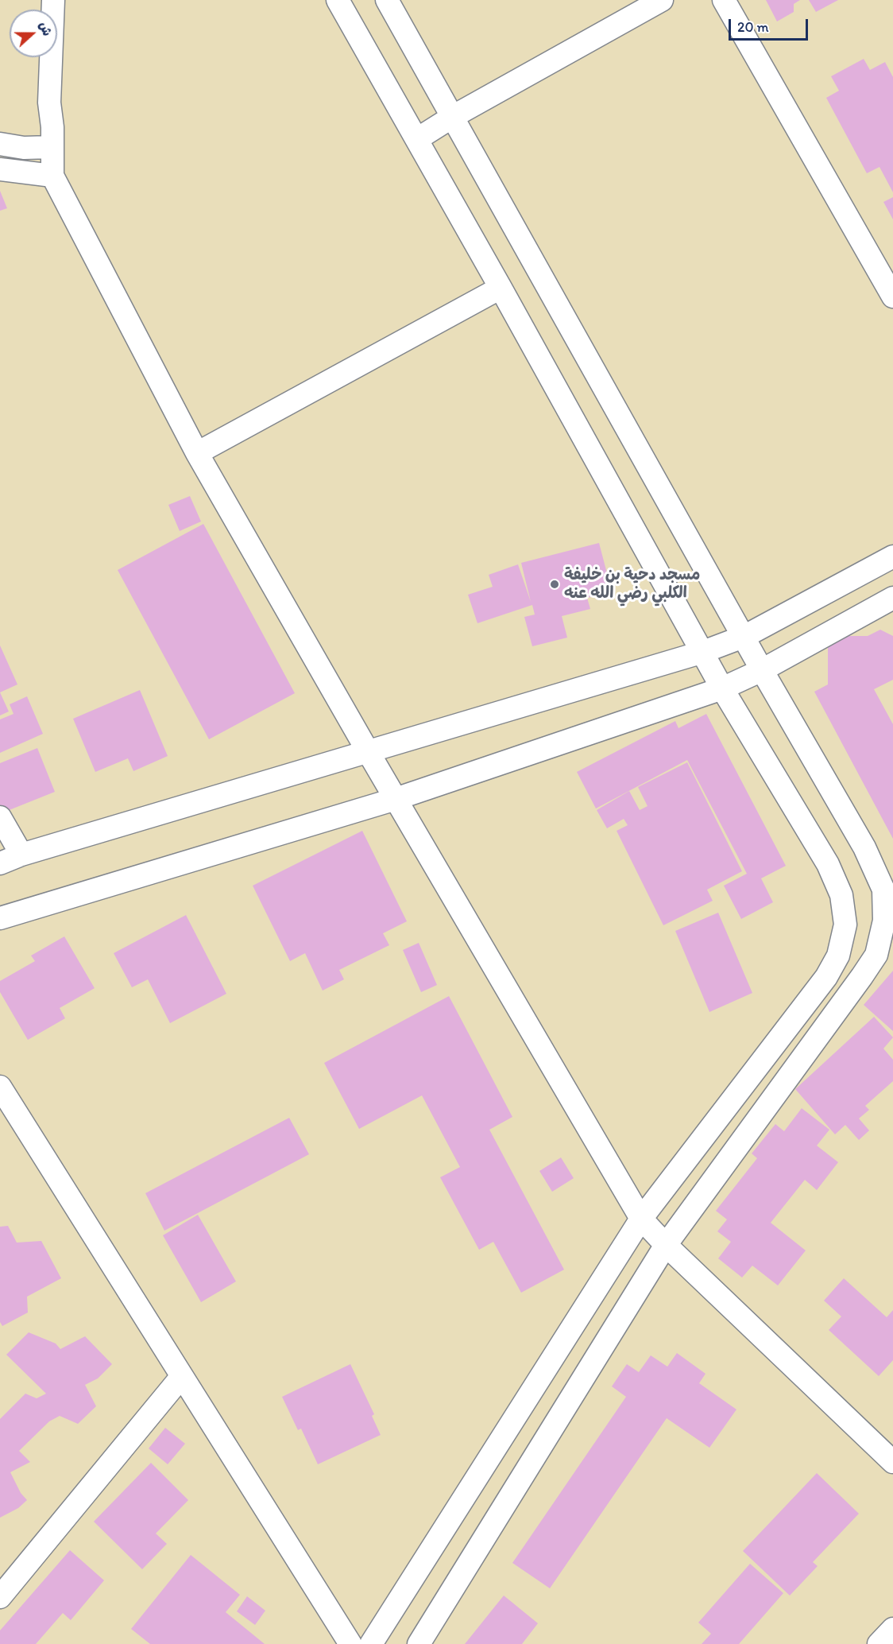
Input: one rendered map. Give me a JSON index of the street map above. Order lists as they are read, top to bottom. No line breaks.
{"places":["مسجد دحية بن خليفة الكلبي رضي الله عنه"],"scale_bar":"20 m","north":"right"}
